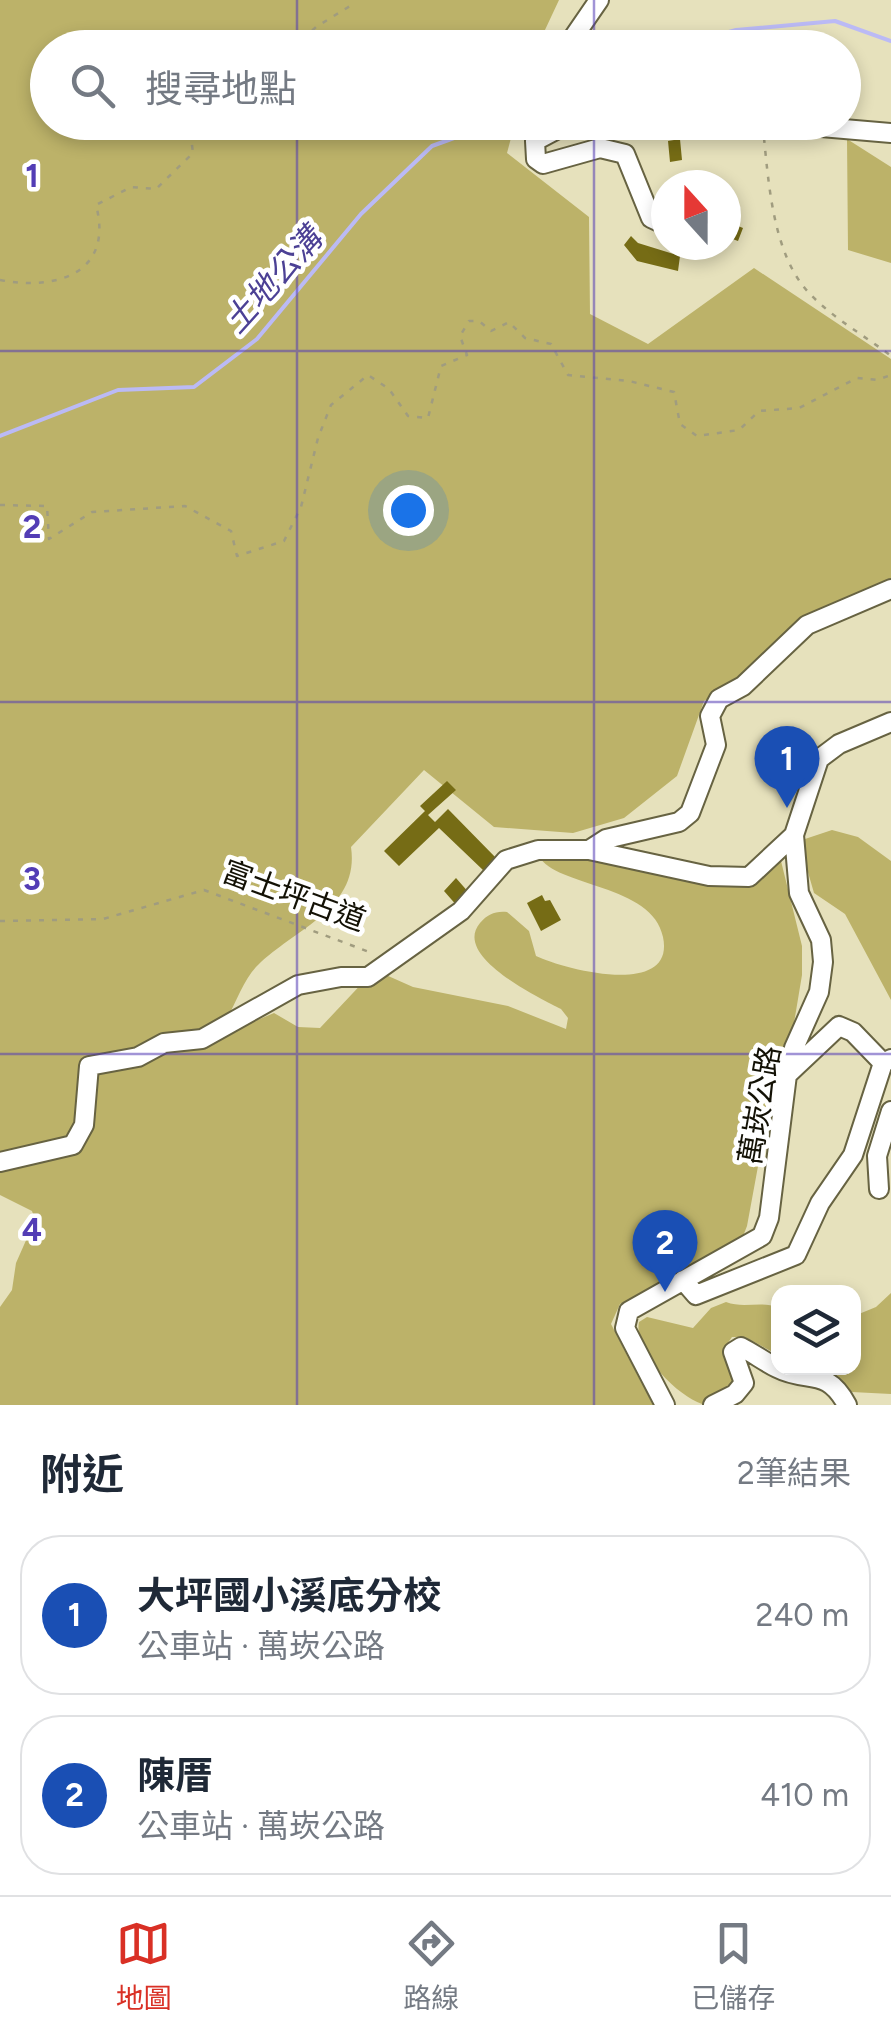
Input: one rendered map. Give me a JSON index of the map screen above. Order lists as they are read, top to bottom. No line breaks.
{"streets":{"street":["富士坪古道","萬崁公路"]},"water":["土地公溝"],"north":"top","page":{"search":"搜尋地點","pins":["1","2"],"heading":["附近","2筆結果"],"list":[{"mark":"1","name":"大坪國小溪底分校","note":"公車站 · 萬崁公路","value":"240 m"},{"mark":"2","name":"陳厝","note":"公車站 · 萬崁公路","value":"410 m"}],"nav":["地圖","路線","已儲存"]},"grid":{"rows":["1","2","3","4"]}}
